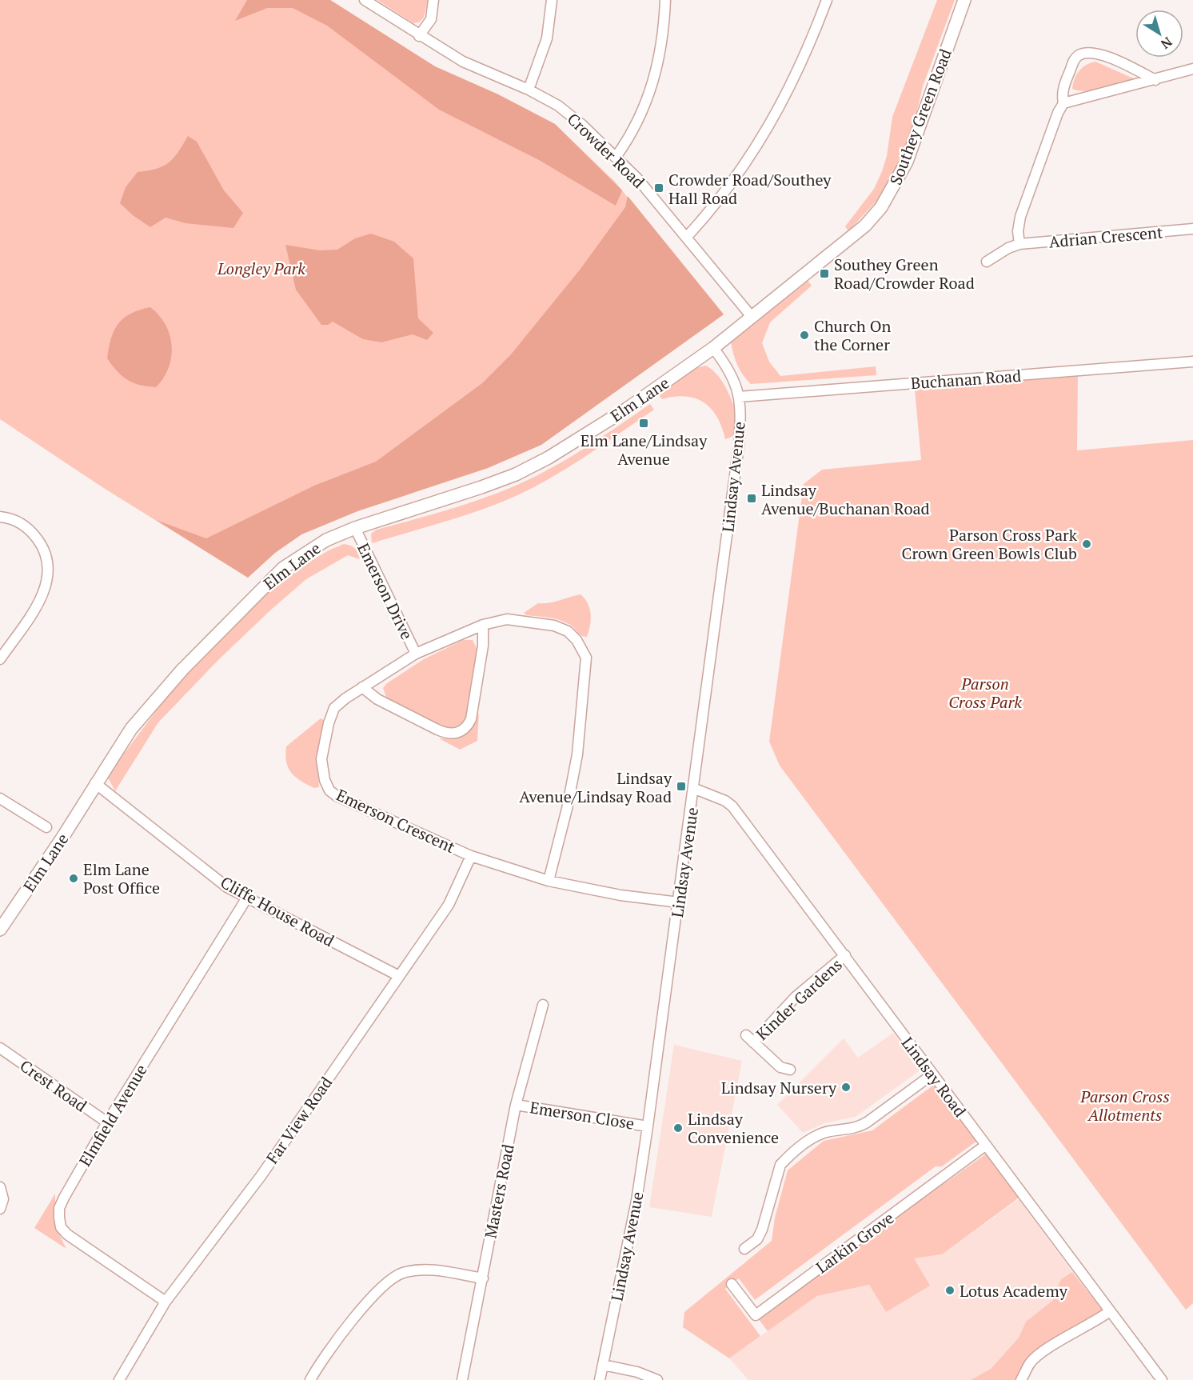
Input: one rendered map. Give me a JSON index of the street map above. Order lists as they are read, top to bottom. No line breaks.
{"streets":{"street":["Southey Green Road","Crowder Road","Adrian Crescent","Buchanan Road","Elm Lane","Lindsay Avenue","Emerson Drive","Emerson Crescent","Cliffe House Road","Kinder Gardens","Lindsay Road","Crest Road","Elmfield Avenue","Emerson Close","Far View Road","Masters Road","Larkin Grove"]},"crossings":[["Southey Green Road","Crowder Road"],["Southey Green Road","Elm Lane"],["Crowder Road","Elm Lane"],["Buchanan Road","Lindsay Avenue"],["Elm Lane","Lindsay Avenue"],["Elm Lane","Emerson Drive"],["Elm Lane","Cliffe House Road"],["Lindsay Avenue","Emerson Crescent"],["Lindsay Avenue","Lindsay Road"],["Lindsay Avenue","Emerson Close"],["Emerson Drive","Emerson Crescent"],["Emerson Crescent","Far View Road"],["Cliffe House Road","Elmfield Avenue"],["Cliffe House Road","Far View Road"],["Kinder Gardens","Lindsay Road"],["Lindsay Road","Larkin Grove"],["Crest Road","Elmfield Avenue"],["Elmfield Avenue","Far View Road"],["Emerson Close","Masters Road"]],"parks":["Longley Park","Parson Cross Park","Parson Cross Allotments"],"places":{"transit":["Crowder Road/Southey Hall Road","Southey Green Road/Crowder Road","Elm Lane/Lindsay Avenue","Lindsay Avenue/Buchanan Road","Lindsay Avenue/Lindsay Road"],"other":["Church On the Corner","Parson Cross Park Crown Green Bowls Club","Elm Lane Post Office","Lindsay Nursery","Lindsay Convenience","Lotus Academy"]},"north":"bottom right"}
